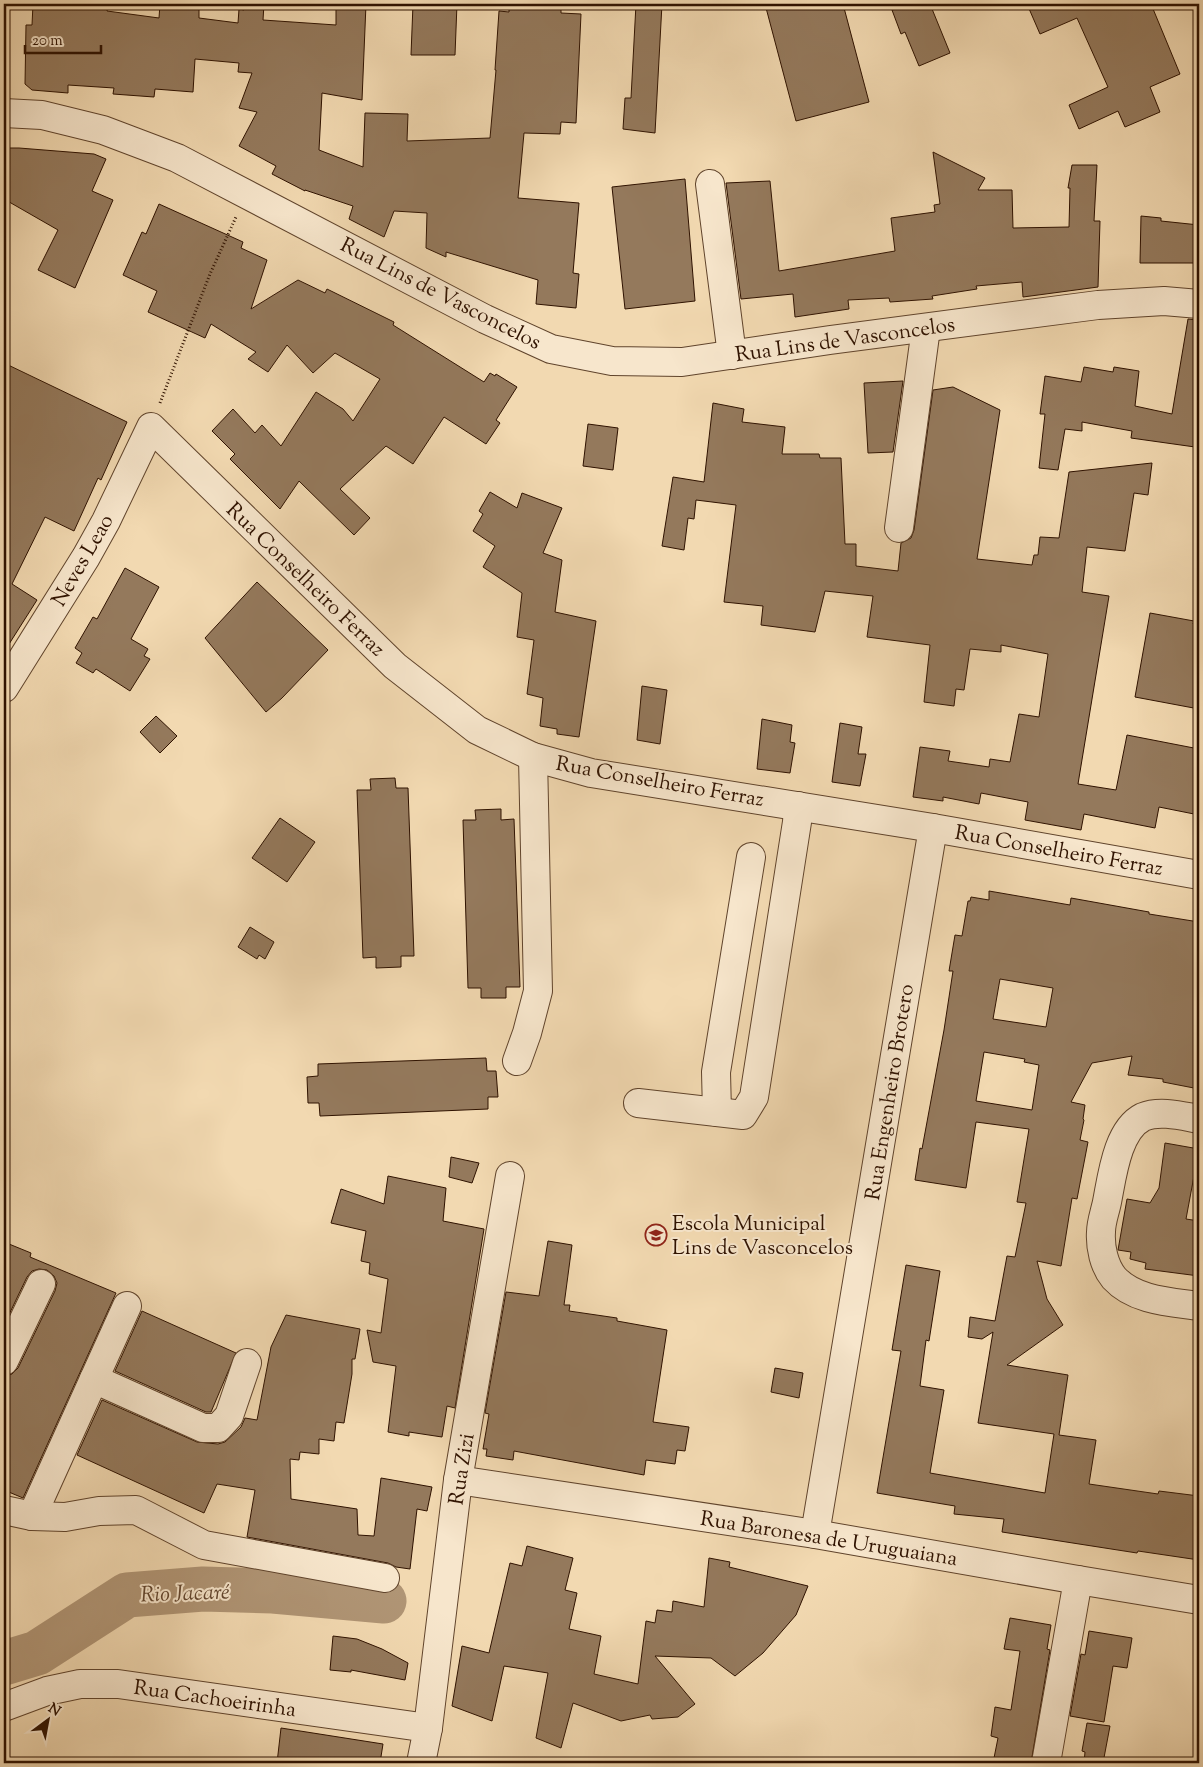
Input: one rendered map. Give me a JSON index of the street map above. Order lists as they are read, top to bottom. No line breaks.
{"streets":{"street":["Rua Lins de Vasconcelos","Neves Leao","Rua Conselheiro Ferraz","Rua Engenheiro Brotero","Rua Zizi","Rua Baronesa de Uruguaiana","Rua Cachoeirinha"]},"crossings":[["Neves Leao","Rua Conselheiro Ferraz"],["Rua Conselheiro Ferraz","Rua Engenheiro Brotero"],["Rua Engenheiro Brotero","Rua Baronesa de Uruguaiana"],["Rua Zizi","Rua Baronesa de Uruguaiana"],["Rua Zizi","Rua Cachoeirinha"]],"water":["Rio Jacaré"],"places":{"school or university":["Escola Municipal Lins de Vasconcelos"]},"scale_bar":"20 m","north":"top right"}
